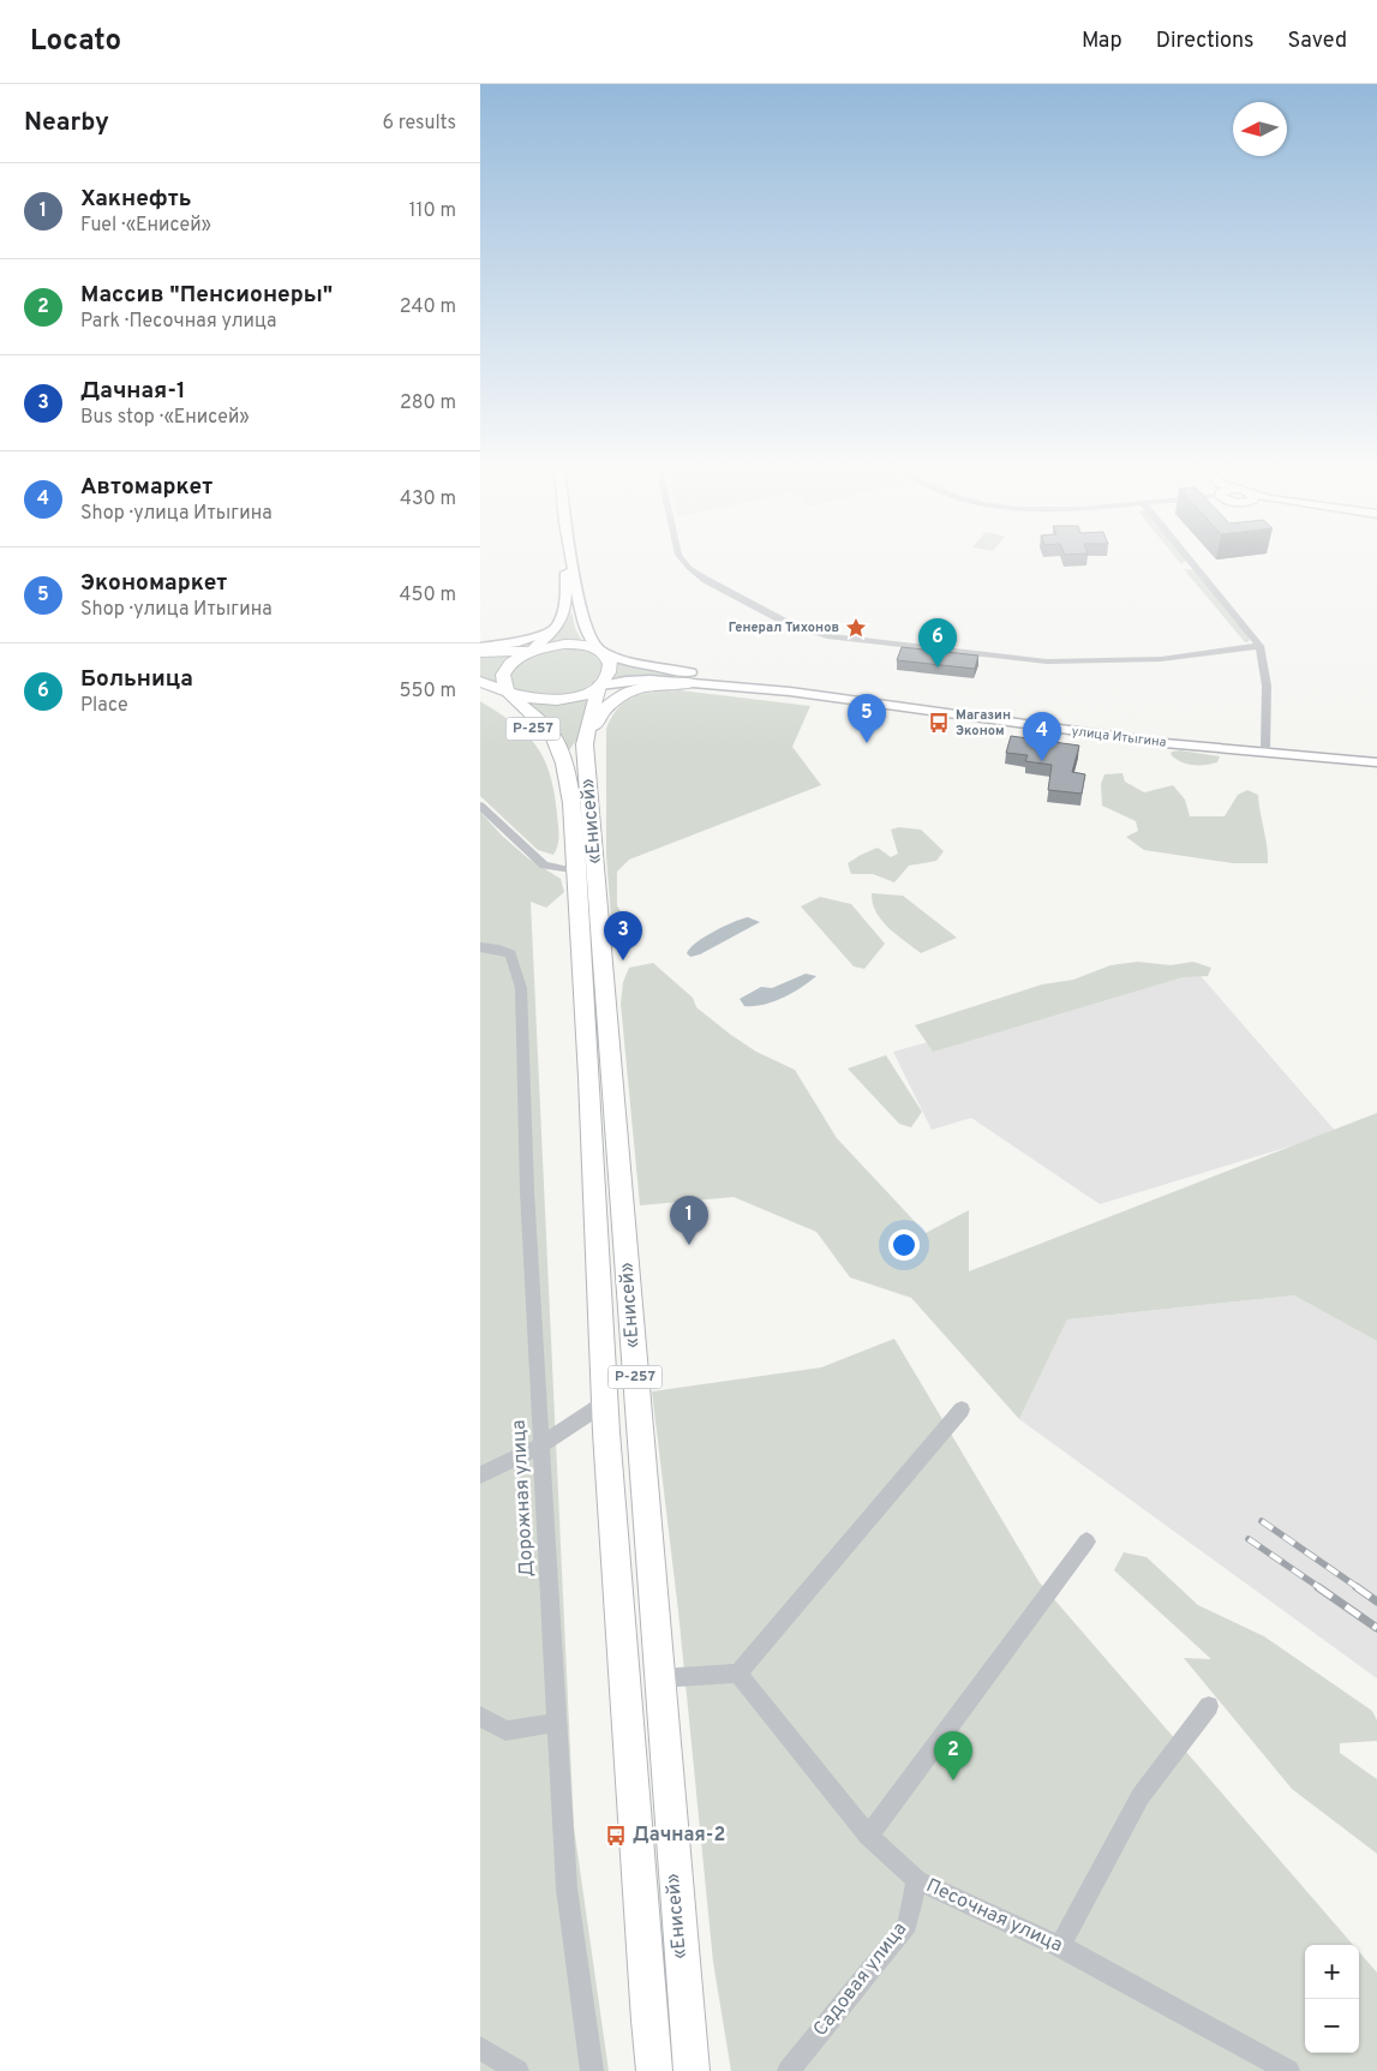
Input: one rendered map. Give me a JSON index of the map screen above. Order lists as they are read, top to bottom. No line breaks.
{"streets":{"highway":["Р-257","«Енисей»"],"main road":["улица Итыгина"],"street":["Дорожная улица","Песочная улица","Садовая улица"]},"crossings":[["Р-257","улица Итыгина"],["Р-257","«Енисей»"],["улица Итыгина","«Енисей»"],["Песочная улица","Садовая улица"]],"places":{"place":["Генерал Тихонов"],"bus stop":["Магазин Эконом","Дачная-2"]},"north":"left","page":{"header":"Locato","nav":["Map","Directions","Saved"],"heading":["Nearby","6 results"],"list":[{"mark":"1","name":"Хакнефть","note":"Fuel · «Енисей»","value":"110 m"},{"mark":"2","name":"Массив \"Пенсионеры\"","note":"Park · Песочная улица","value":"240 m"},{"mark":"3","name":"Дачная-1","note":"Bus stop · «Енисей»","value":"280 m"},{"mark":"4","name":"Автомаркет","note":"Shop · улица Итыгина","value":"430 m"},{"mark":"5","name":"Экономаркет","note":"Shop · улица Итыгина","value":"450 m"},{"mark":"6","name":"Больница","note":"Place","value":"550 m"}],"pins":["6","5","4","3","1","2"],"map_buttons":["+","−"]}}
